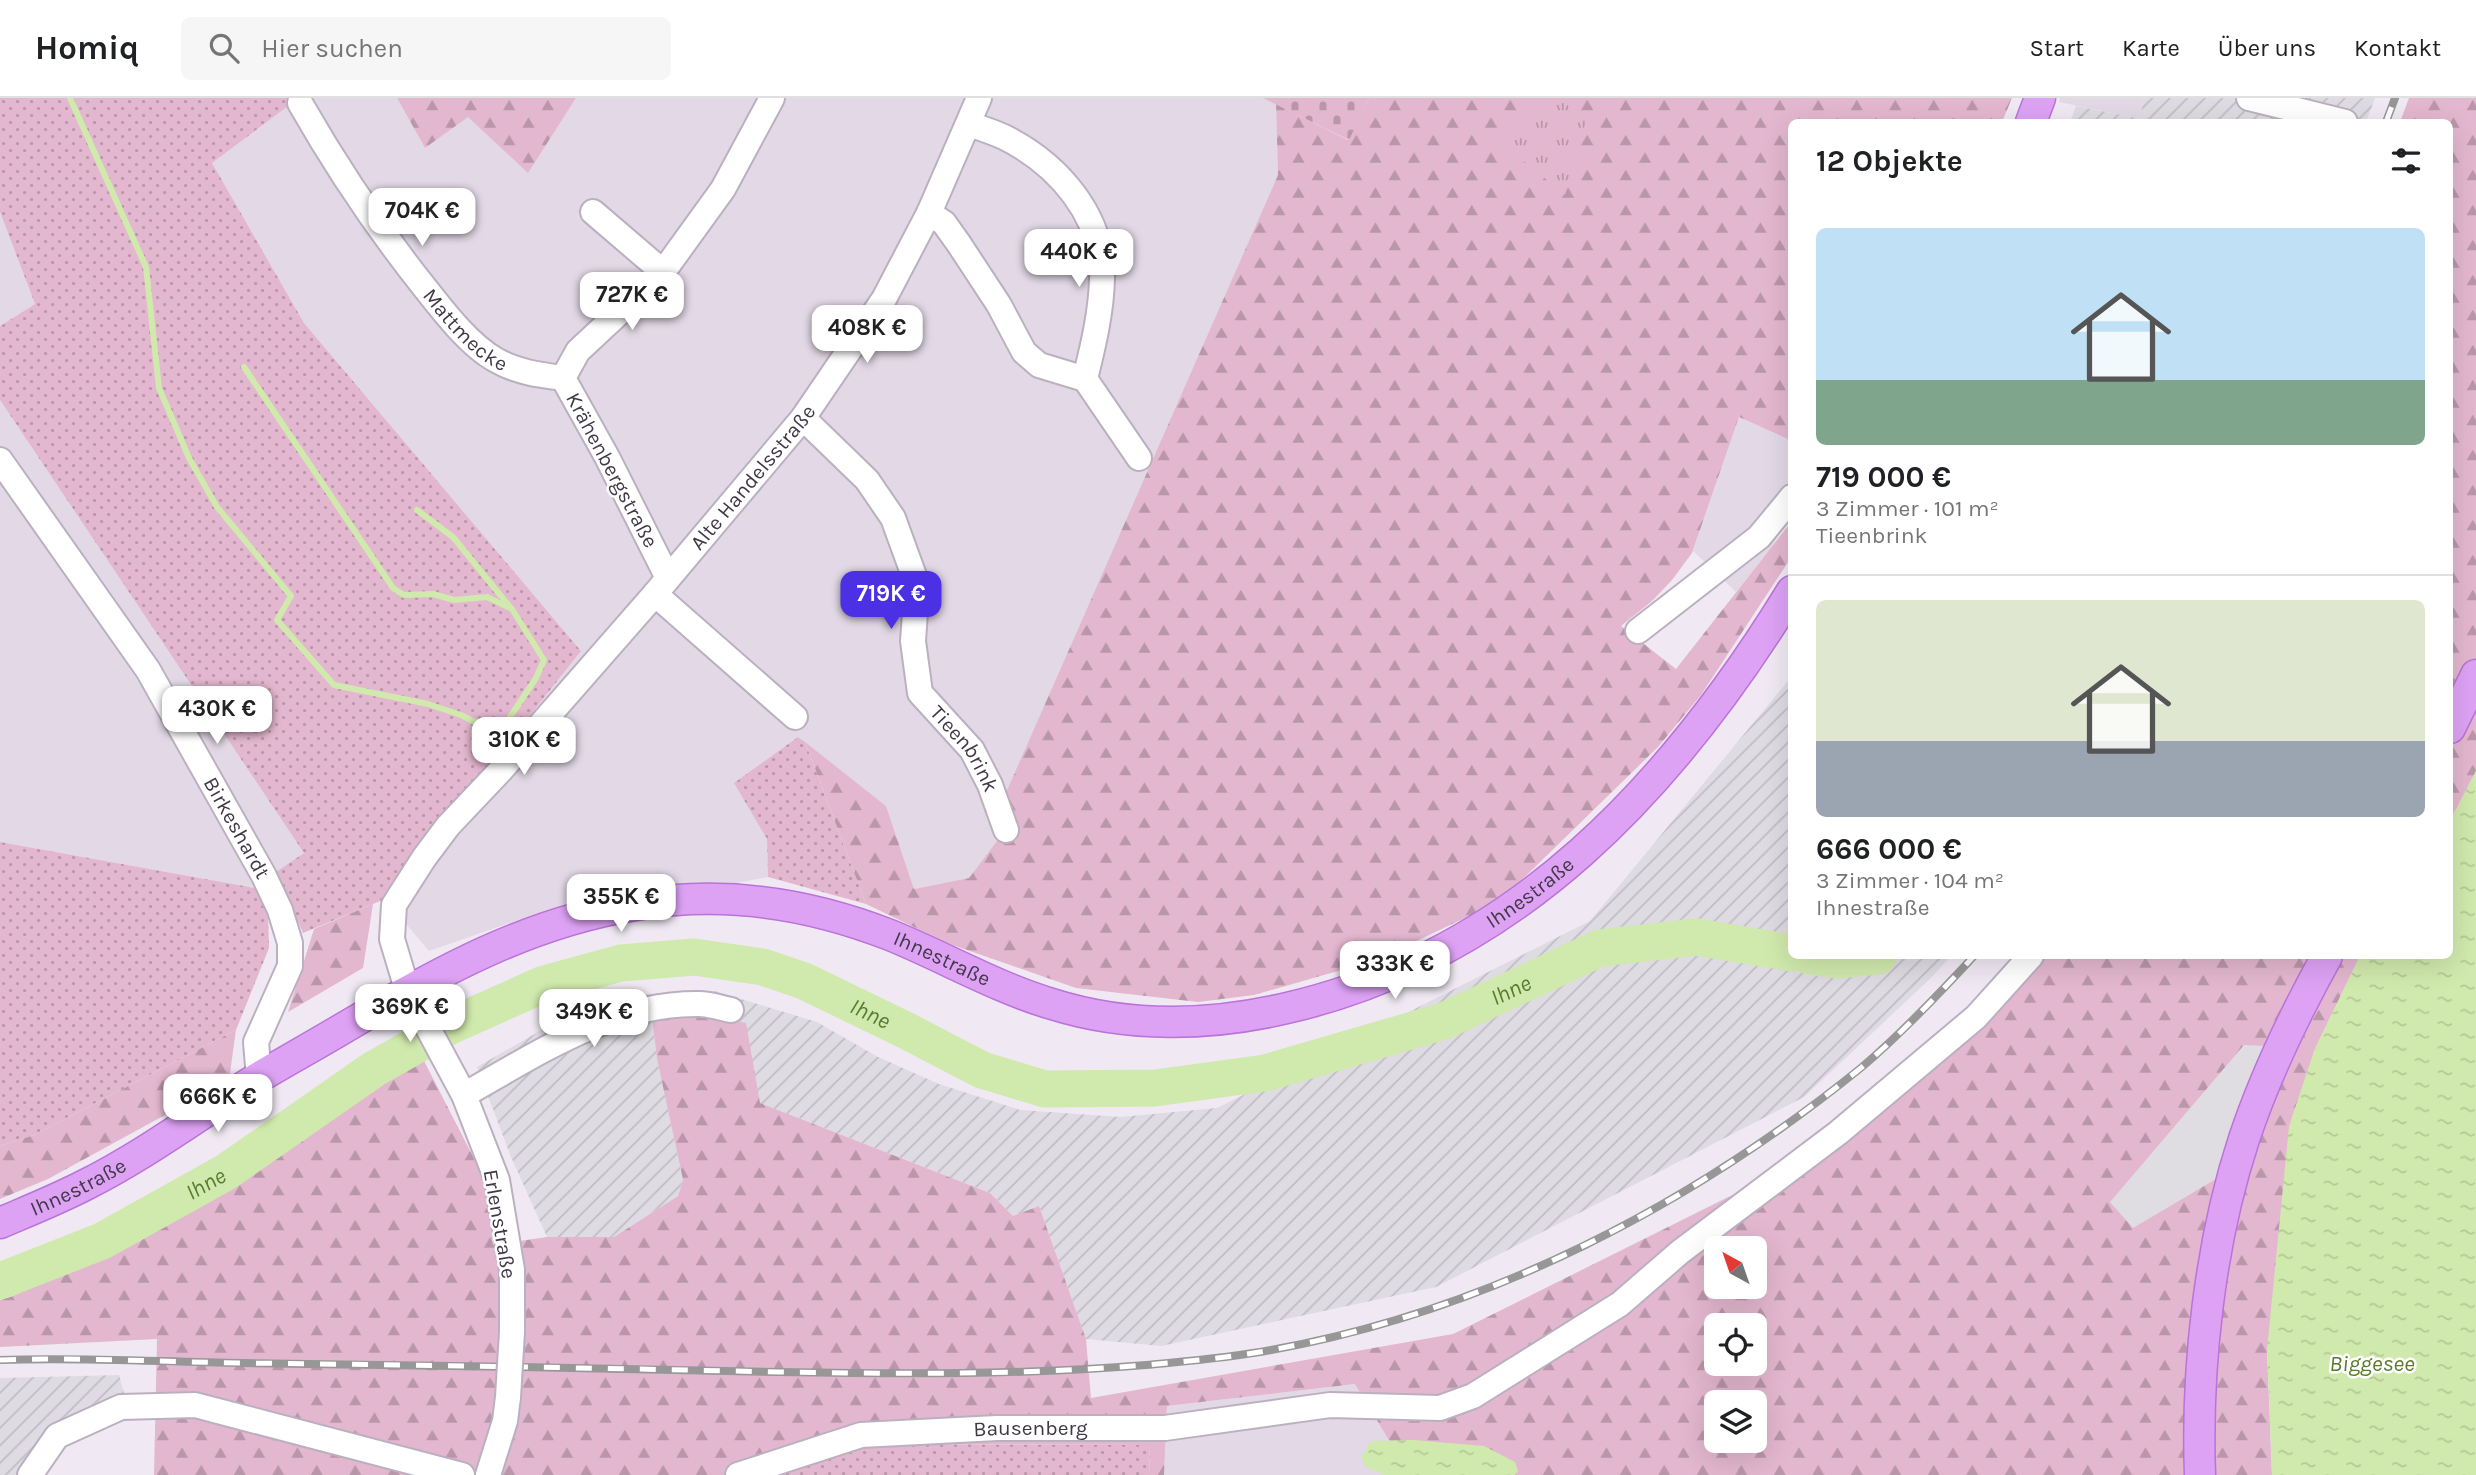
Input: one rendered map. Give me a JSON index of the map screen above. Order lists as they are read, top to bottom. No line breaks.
{"streets":{"main road":["Ihnestraße"],"street":["Mattmecke","Krähenbergstraße","Alte Handelsstraße","Tieenbrink","Birkeshardt","Erlenstraße","Bausenberg"]},"crossings":[["Mattmecke","Krähenbergstraße"],["Krähenbergstraße","Alte Handelsstraße"],["Alte Handelsstraße","Tieenbrink"],["Alte Handelsstraße","Ihnestraße"],["Alte Handelsstraße","Erlenstraße"],["Birkeshardt","Ihnestraße"],["Ihnestraße","Erlenstraße"]],"water":["Ihne","Biggesee"],"north":"top left","page":{"header":"Homiq","search":"Hier suchen","nav":["Start","Karte","Über uns","Kontakt"],"heading":"12 Objekte","price":["704K €","440K €","727K €","408K €","719K €","430K €","310K €","355K €","333K €","369K €","349K €","666K €"],"list":[{"name":"719 000 €","note":"3 Zimmer · 101 m² · Tieenbrink"},{"name":"666 000 €","note":"3 Zimmer · 104 m² · Ihnestraße"}]}}
